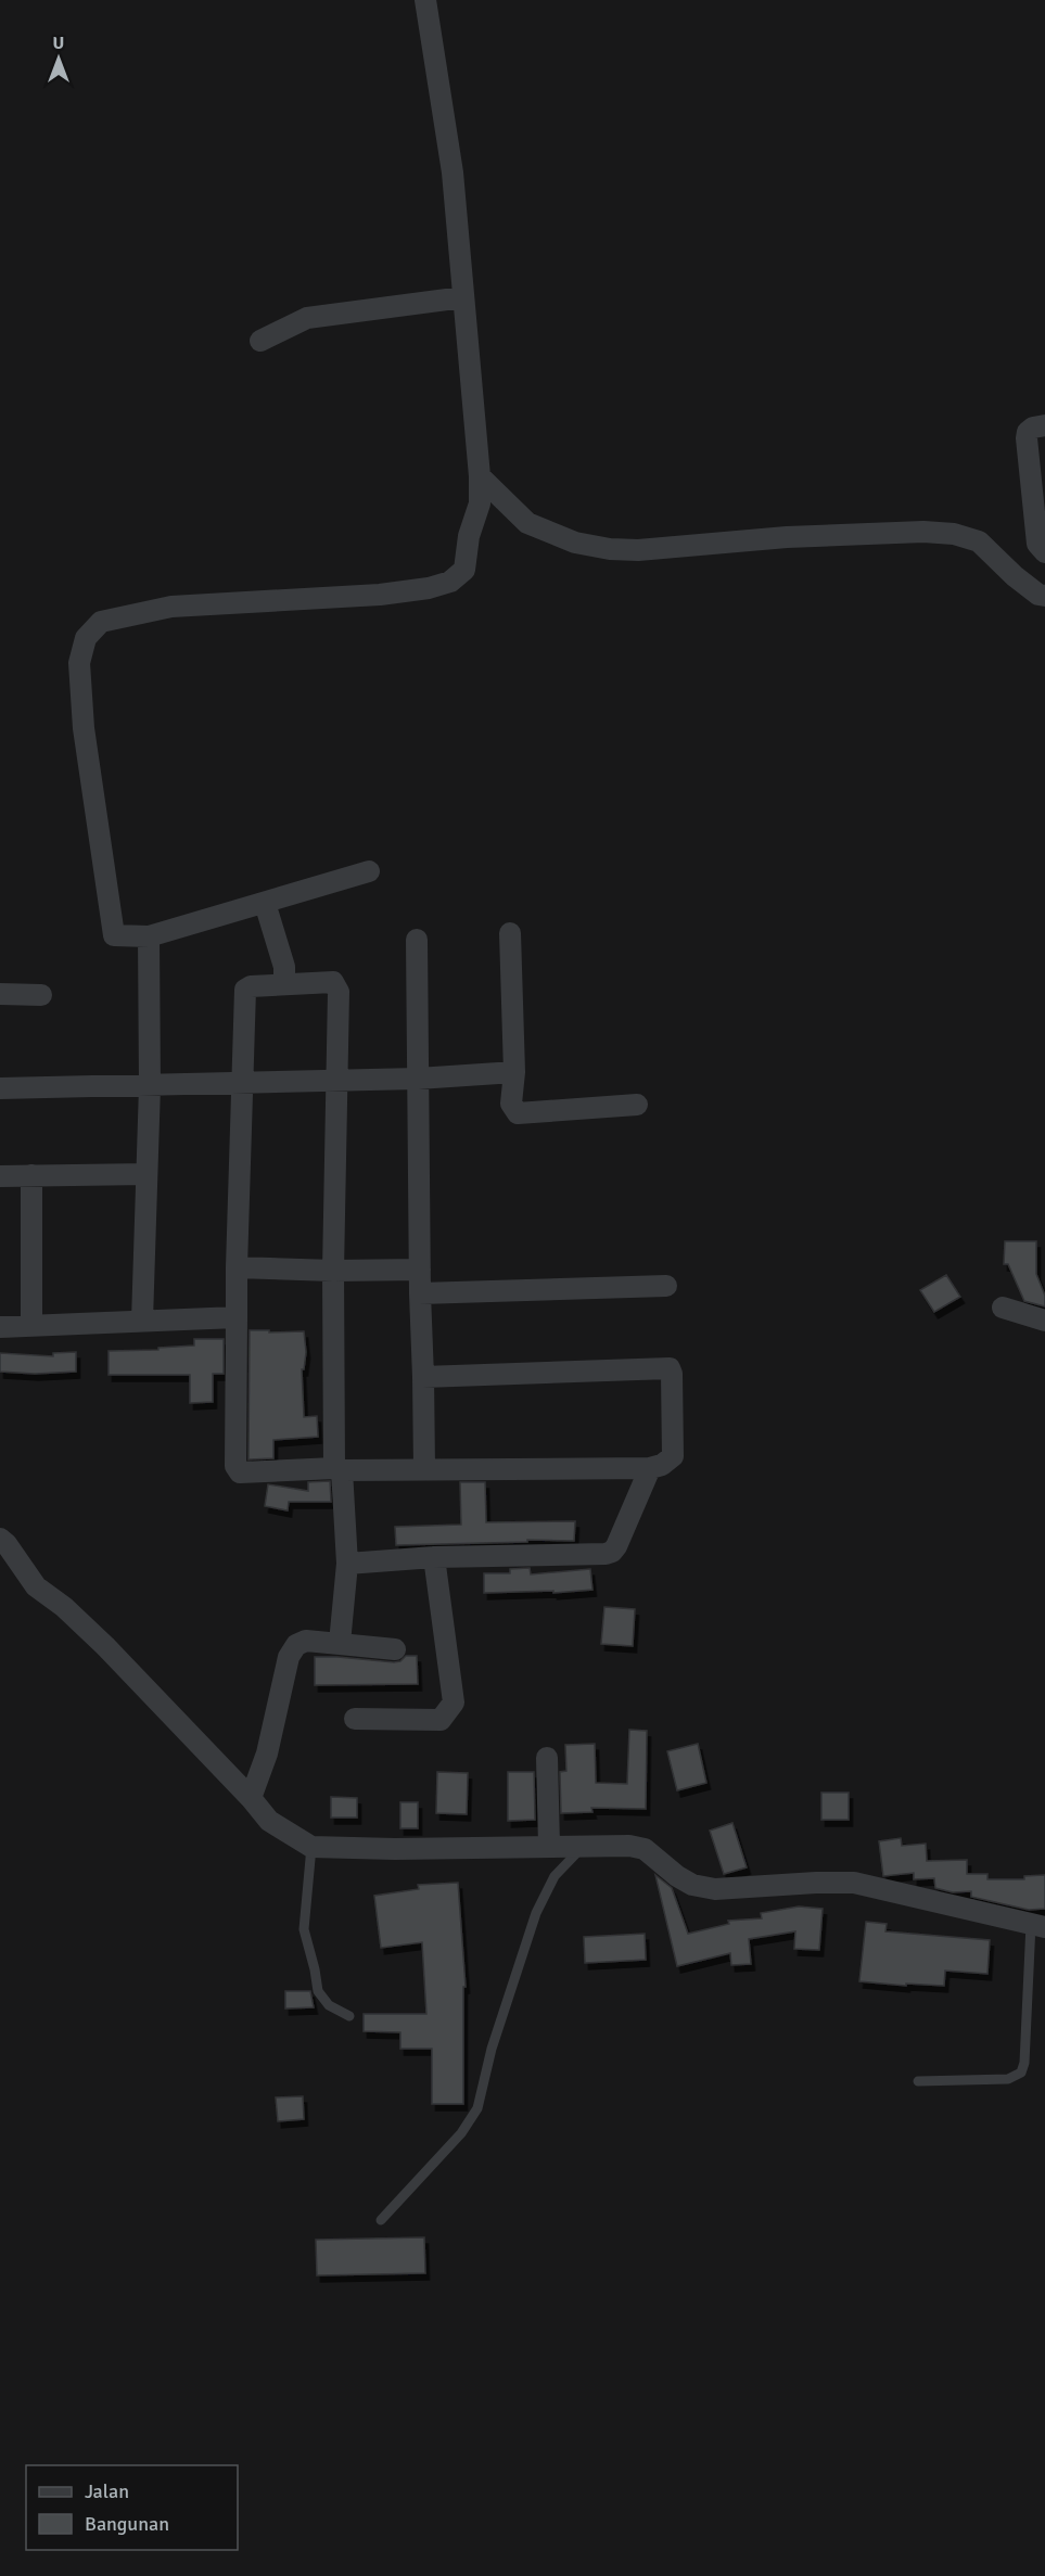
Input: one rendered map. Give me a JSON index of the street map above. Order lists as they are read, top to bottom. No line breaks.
{"legend":["Jalan","Bangunan"],"north":"top"}
